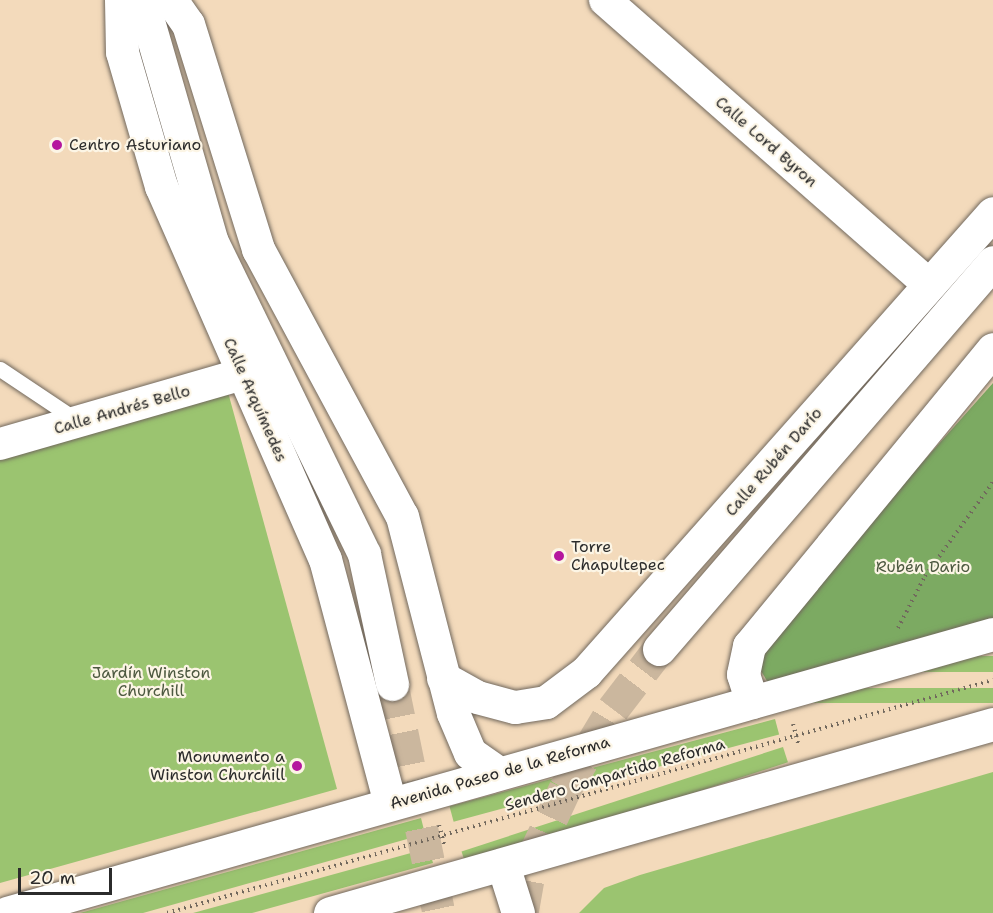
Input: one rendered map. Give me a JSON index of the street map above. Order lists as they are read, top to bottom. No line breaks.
{"streets":{"main road":["Calle Arquímedes","Calle Rubén Darío","Avenida Paseo de la Reforma"],"street":["Calle Lord Byron","Calle Andrés Bello"],"path":["Sendero Compartido Reforma"]},"crossings":[["Calle Lord Byron","Calle Rubén Darío"],["Calle Arquímedes","Calle Andrés Bello"],["Calle Arquímedes","Avenida Paseo de la Reforma"]],"parks":["Rubén Dario","Jardín Winston Churchill"],"places":["Centro Asturiano","Torre Chapultepec","Monumento a Winston Churchill"],"scale_bar":"20 m"}
